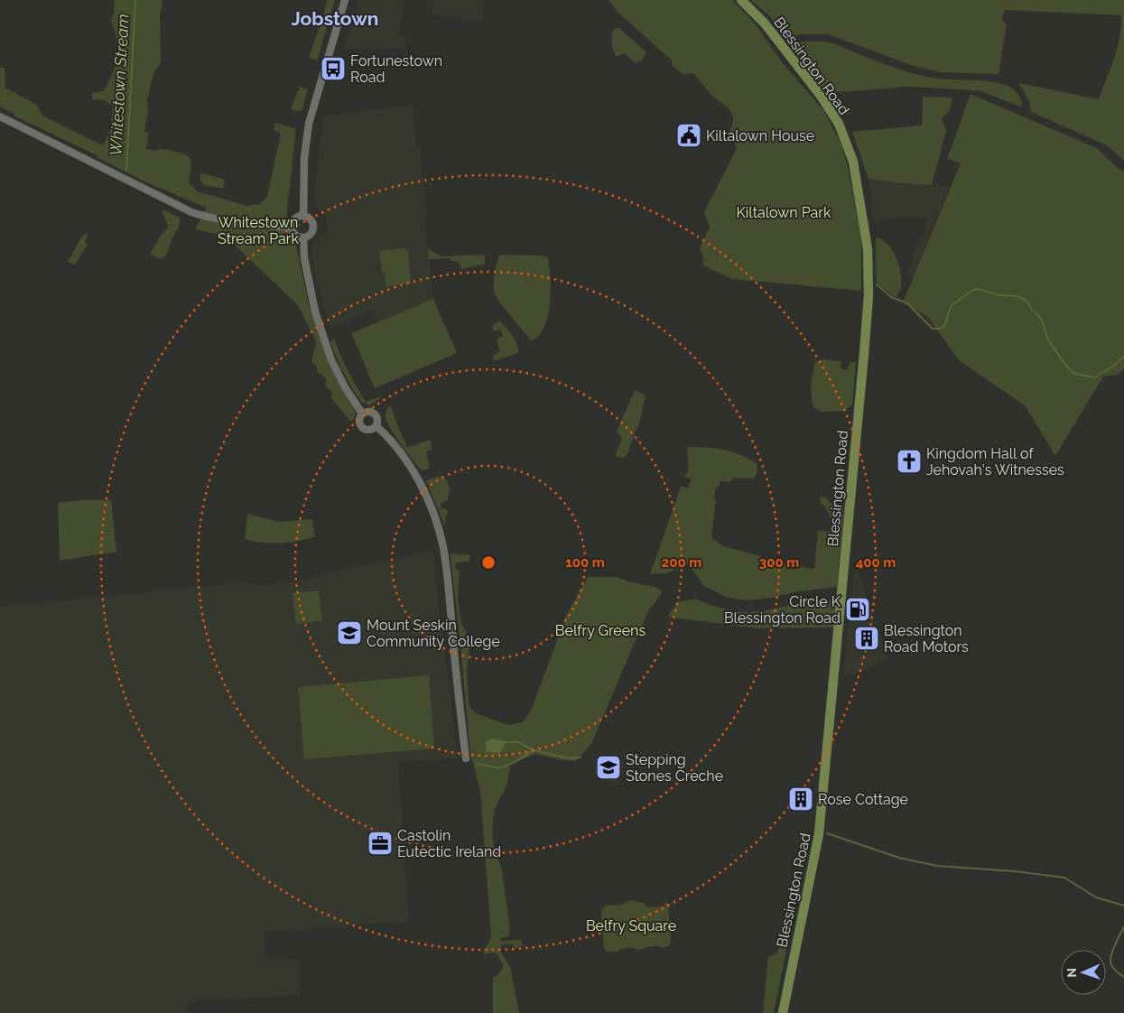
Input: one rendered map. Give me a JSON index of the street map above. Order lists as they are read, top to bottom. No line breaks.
{"streets":{"main road":["Blessington Road"]},"districts":["Jobstown"],"water":["Whitestown Stream"],"parks":["Kiltalown Park","Whitestown Stream Park","Belfry Greens","Belfry Square"],"places":{"bus stop":["Fortunestown Road"],"public building":["Kiltalown House"],"church":["Kingdom Hall of Jehovah's Witnesses"],"fuel station":["Circle K Blessington Road"],"school or university":["Mount Seskin Community College","Stepping Stones Creche"],"building":["Blessington Road Motors","Rose Cottage"],"office":["Castolin Eutectic Ireland"]},"north":"left","rings":["100 m","200 m","300 m","400 m"]}
